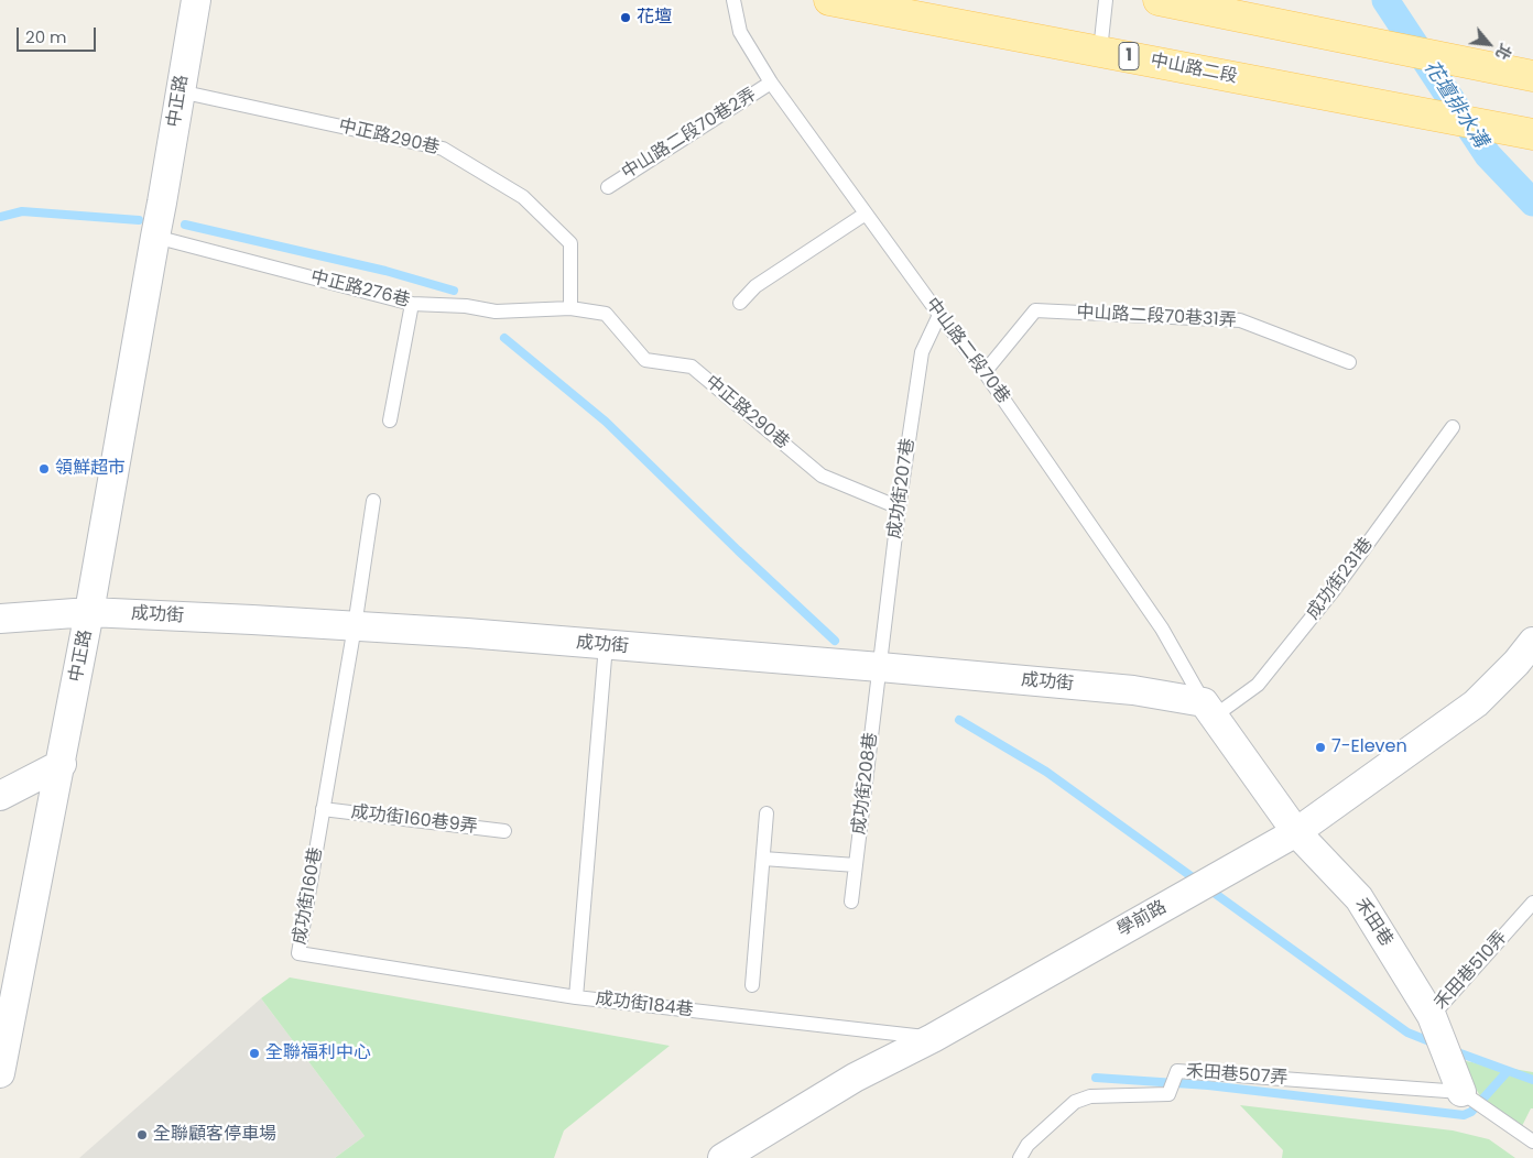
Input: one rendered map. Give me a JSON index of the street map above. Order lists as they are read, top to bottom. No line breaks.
{"streets":{"main road":["1","中山路二段"],"street":["中正路","成功街","學前路","禾田巷"],"lane":["中山路二段70巷2弄","中正路290巷","中正路276巷","中山路二段70巷31弄","中山路二段70巷","成功街207巷","成功街231巷","成功街208巷","成功街160巷9弄","成功街160巷","禾田巷510弄","成功街184巷","禾田巷507弄"]},"crossings":[["中正路","中正路290巷"],["中正路","中正路276巷"],["中正路","成功街"],["中山路二段70巷2弄","中山路二段70巷"],["中正路290巷","中正路276巷"],["中正路290巷","成功街207巷"],["中山路二段70巷31弄","中山路二段70巷"],["中山路二段70巷","成功街207巷"],["中山路二段70巷","成功街231巷"],["中山路二段70巷","成功街"],["中山路二段70巷","禾田巷"],["成功街207巷","成功街"],["成功街207巷","成功街208巷"],["成功街231巷","成功街"],["成功街231巷","禾田巷"],["成功街","成功街208巷"],["成功街","成功街160巷"],["成功街","禾田巷"],["成功街","成功街184巷"],["成功街160巷9弄","成功街160巷"],["成功街160巷","成功街184巷"],["學前路","禾田巷"],["學前路","成功街184巷"],["禾田巷","禾田巷510弄"],["禾田巷","禾田巷507弄"]],"water":["花壇排水溝"],"places":["花壇","領鮮超市","7-Eleven","全聯福利中心","全聯顧客停車場"],"scale_bar":"20 m","north":"bottom right"}
